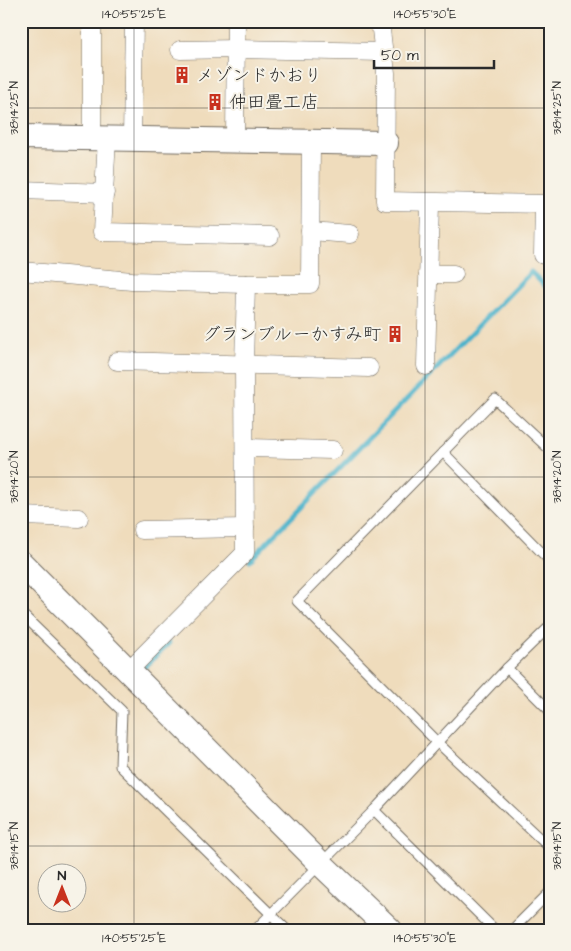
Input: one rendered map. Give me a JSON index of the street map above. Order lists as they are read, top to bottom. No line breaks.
{"places":{"building":["メゾンドかおり","仲田畳工店","グランブルーかすみ町"]},"scale_bar":"50 m","north":"top","coordinates":["140°55'25\"E","140°55'30\"E","38°14'25\"N","38°14'20\"N","38°14'15\"N"]}
